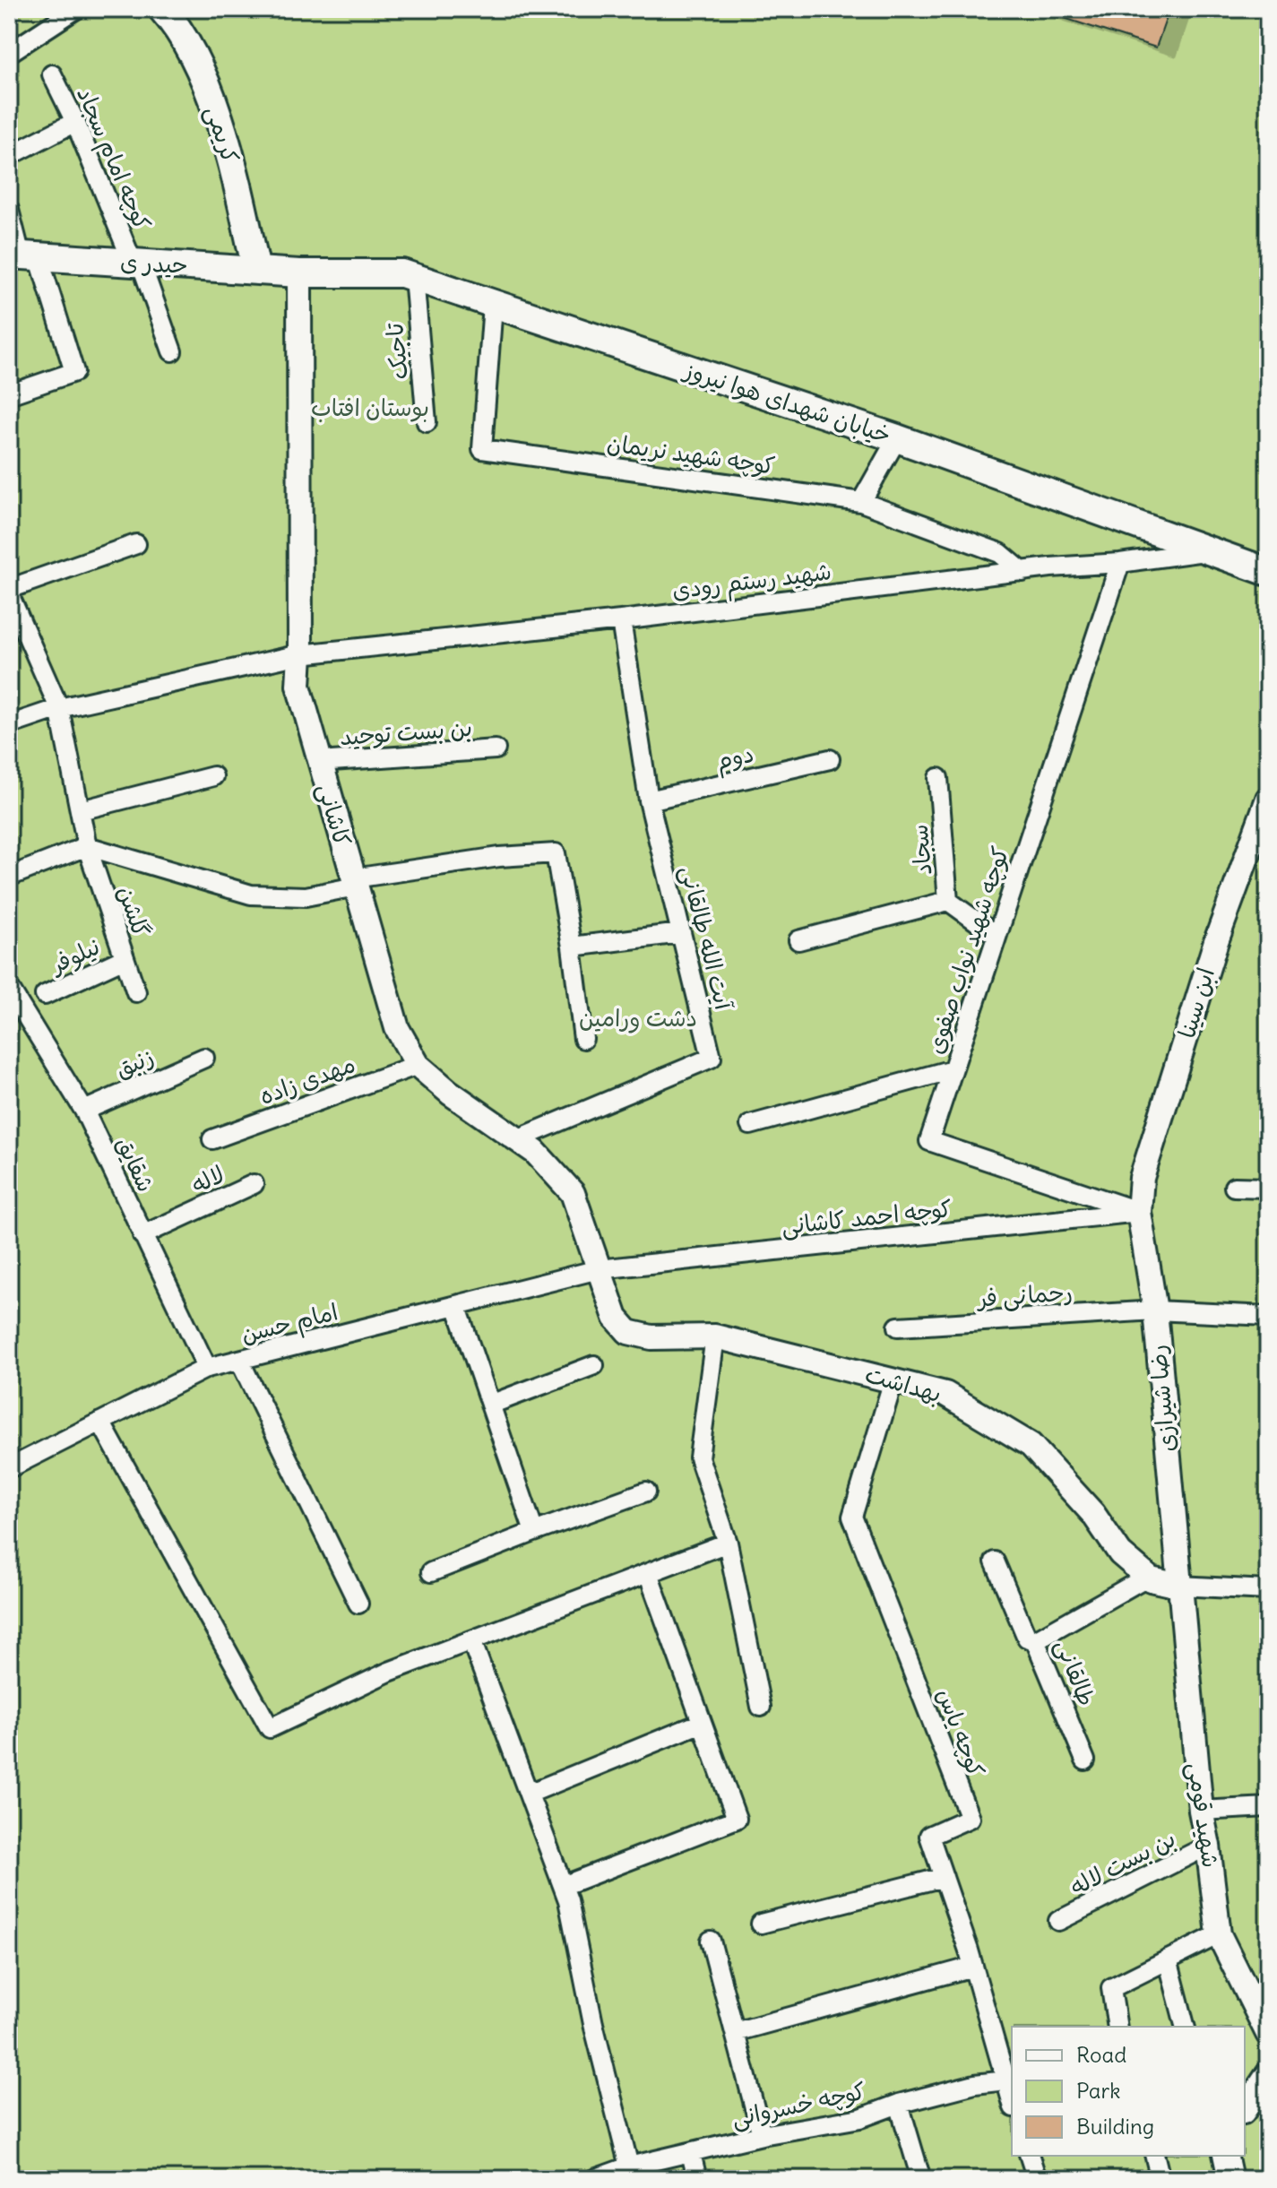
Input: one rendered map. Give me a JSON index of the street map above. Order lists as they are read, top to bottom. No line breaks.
{"streets":{"main road":["کریمی","حیدر ی","خیابان شهدای هوا نیروز"],"street":["کوچه امام سجاد","تاجیک","کوچه شهید نریمان","شهید رستم رودی","بن بست توحید","دوم","کاشانی","سجاد","گلشن","آیت الله طالقانی","کوچه شهید نواب صفوی","نیلوفر","ابن سینا","زنبق","مهدی زاده","شقایق","لاله","کوچه احمد کاشانی","رحمانی فر","امام حسن","بهداشت","رضا شیرازی","طالقانی","کوچه یاس","شهید قومی","بن بست لاله","کوچه خسروانی"]},"crossings":[["کریمی","حیدر ی"],["کوچه امام سجاد","حیدر ی"],["حیدر ی","خیابان شهدای هوا نیروز"],["حیدر ی","کاشانی"],["تاجیک","خیابان شهدای هوا نیروز"],["خیابان شهدای هوا نیروز","کوچه شهید نریمان"],["خیابان شهدای هوا نیروز","شهید رستم رودی"],["خیابان شهدای هوا نیروز","کاشانی"],["کوچه شهید نریمان","شهید رستم رودی"],["شهید رستم رودی","کاشانی"],["شهید رستم رودی","آیت الله طالقانی"],["شهید رستم رودی","کوچه شهید نواب صفوی"],["بن بست توحید","کاشانی"],["دوم","آیت الله طالقانی"],["کاشانی","آیت الله طالقانی"],["کاشانی","مهدی زاده"],["کاشانی","کوچه احمد کاشانی"],["کاشانی","امام حسن"],["کاشانی","بهداشت"],["سجاد","کوچه شهید نواب صفوی"],["گلشن","نیلوفر"],["کوچه شهید نواب صفوی","ابن سینا"],["کوچه شهید نواب صفوی","کوچه احمد کاشانی"],["کوچه شهید نواب صفوی","رضا شیرازی"],["ابن سینا","کوچه احمد کاشانی"],["ابن سینا","رضا شیرازی"],["زنبق","شقایق"],["شقایق","لاله"],["شقایق","امام حسن"],["کوچه احمد کاشانی","امام حسن"],["کوچه احمد کاشانی","بهداشت"],["کوچه احمد کاشانی","رضا شیرازی"],["رحمانی فر","رضا شیرازی"],["امام حسن","بهداشت"],["بهداشت","رضا شیرازی"],["بهداشت","طالقانی"],["بهداشت","کوچه یاس"],["بهداشت","شهید قومی"],["رضا شیرازی","شهید قومی"],["کوچه یاس","کوچه خسروانی"],["شهید قومی","بن بست لاله"]],"parks":["بوستان افتاب","دشت ورامین"],"legend":["Road","Park","Building"]}
